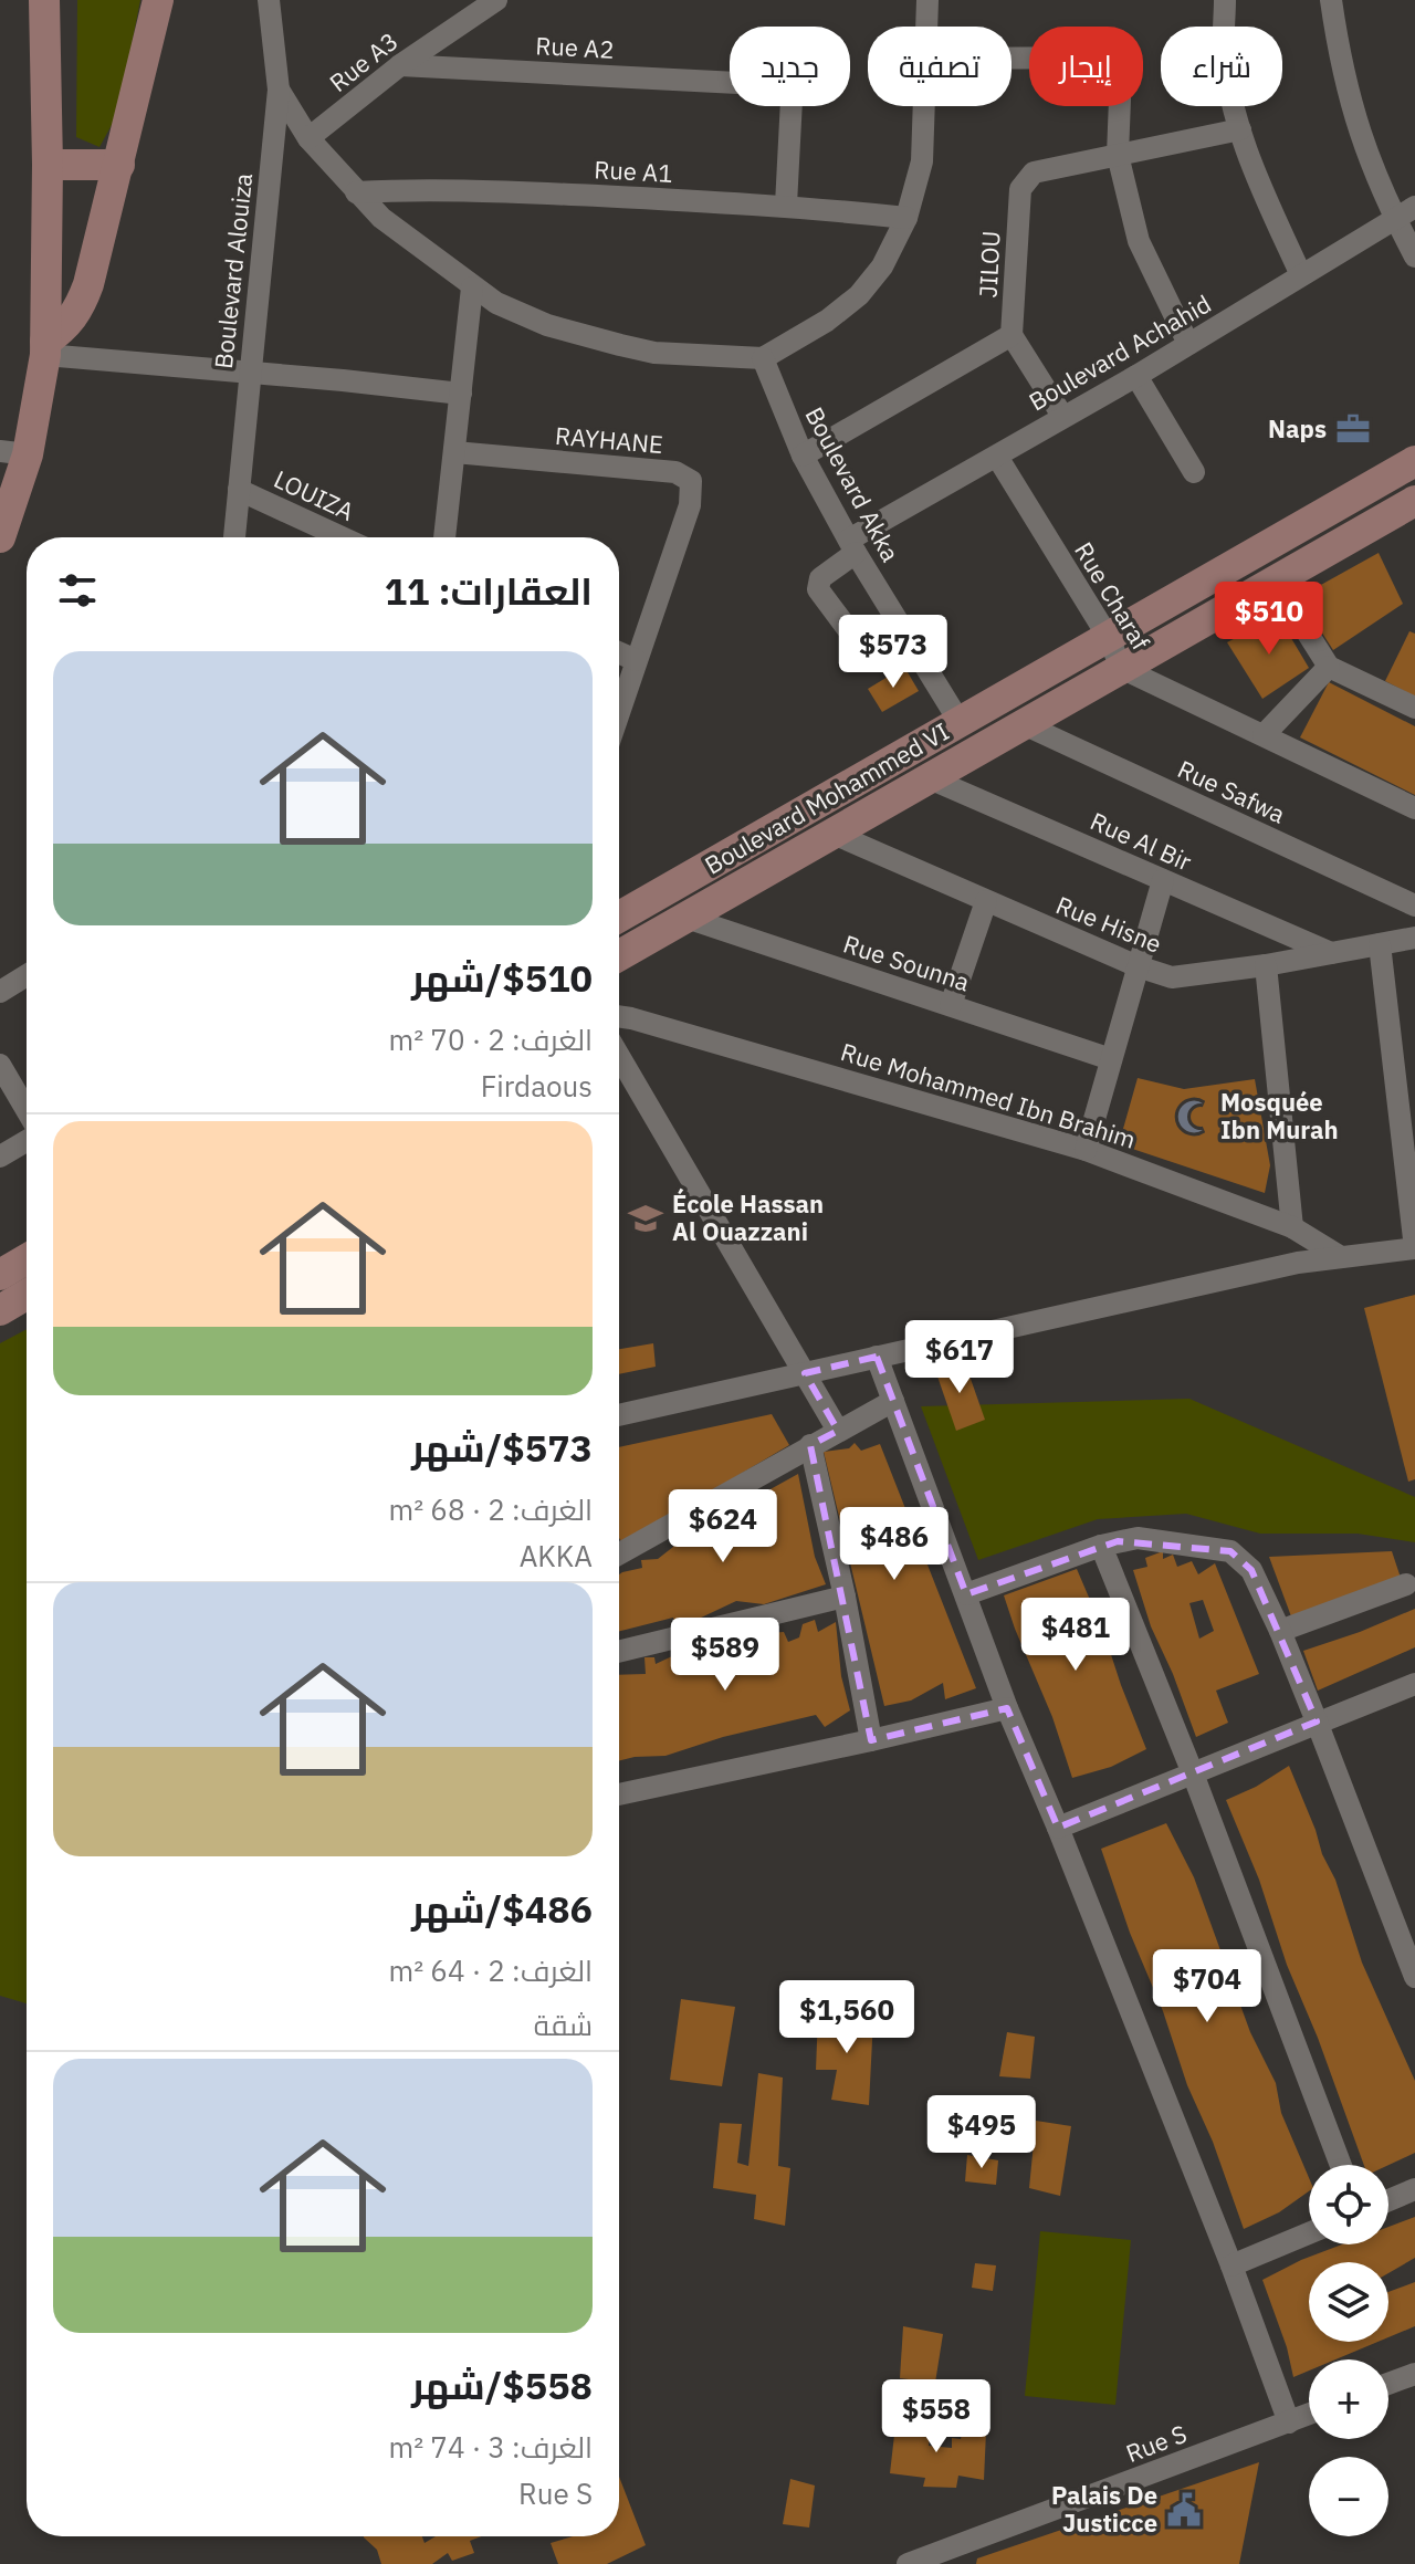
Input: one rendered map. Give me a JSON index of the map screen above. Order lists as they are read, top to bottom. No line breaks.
{"streets":{"main road":["Boulevard Mohammed VI"],"street":["Rue A2","Rue A3","Rue A1","JILOU","Boulevard Alouiza","Boulevard Achahid","RAYHANE","Boulevard Akka","LOUIZA","Rue Charaf","Rue Safwa","Rue Al Bir","Rue Hisne","Rue Sounna","Rue Mohammed Ibn Brahim","Rue S"]},"crossings":[["Rue A2","Rue A3"],["Rue A2","Rue A1"],["Boulevard Alouiza","LOUIZA"],["Boulevard Achahid","Boulevard Akka"],["Boulevard Achahid","Rue Charaf"],["Boulevard Akka","Boulevard Mohammed VI"],["Rue Charaf","Boulevard Mohammed VI"],["Rue Safwa","Boulevard Mohammed VI"],["Boulevard Mohammed VI","Rue Al Bir"],["Boulevard Mohammed VI","Rue Hisne"],["Boulevard Mohammed VI","Rue Sounna"],["Rue Al Bir","Rue Hisne"]],"places":{"office":["Naps"],"mosque":["Mosquée Ibn Murah"],"school or university":["École Hassan Al Ouazzani"],"public building":["Palais De Justicce"]},"page":{"chip":["شراء","إيجار","تصفية","جديد"],"heading":"العقارات: 11","price":["$510","$573","$617","$624","$486","$481","$589","$704","$1,560","$495","$558"],"list":[{"name":"$510/شهر","note":"الغرف: 2 · 70 m² · Firdaous"},{"name":"$573/شهر","note":"الغرف: 2 · 68 m² · AKKA"},{"name":"$486/شهر","note":"الغرف: 2 · 64 m² · شقة"},{"name":"$558/شهر","note":"الغرف: 3 · 74 m² · Rue S"}],"map_buttons":["+","−"]}}
